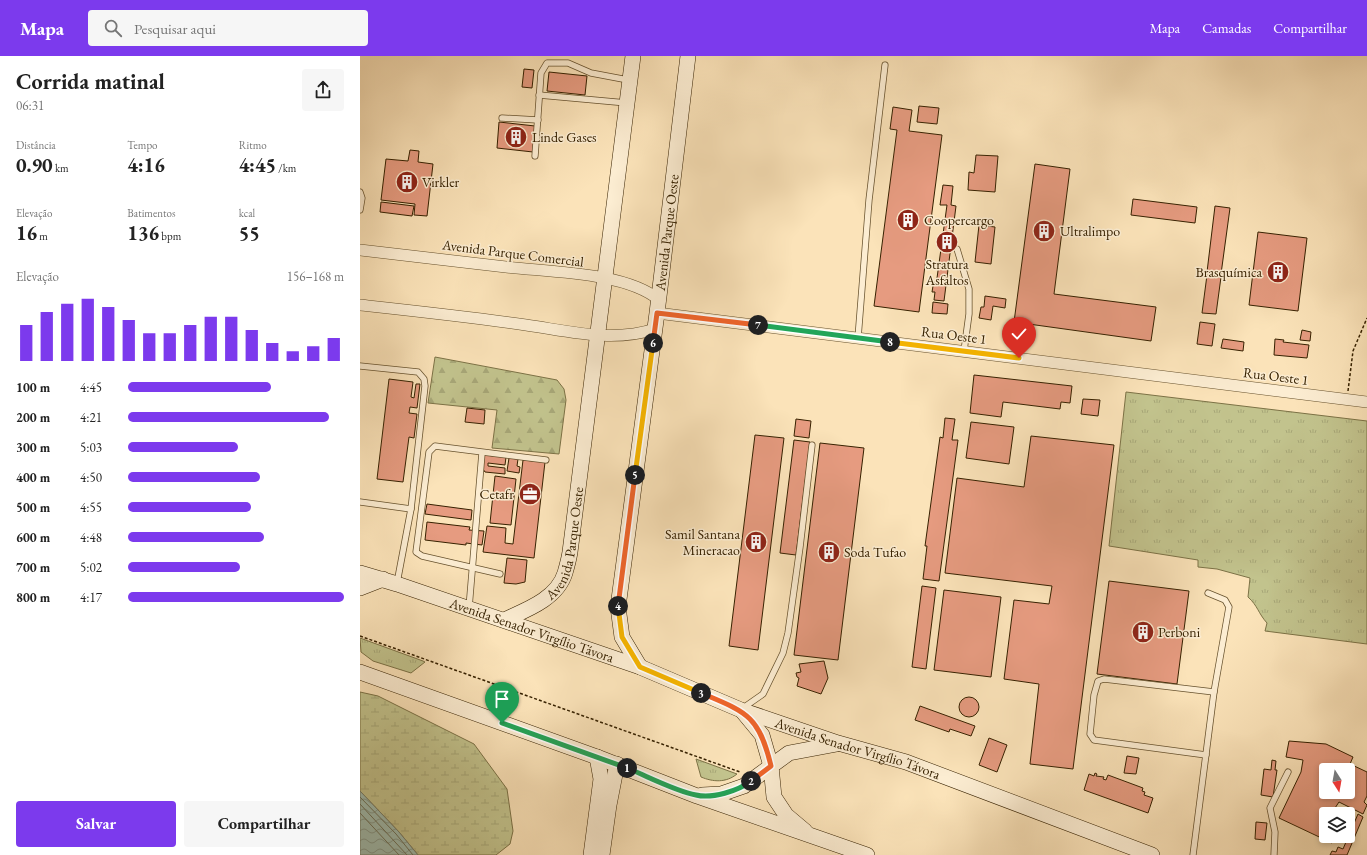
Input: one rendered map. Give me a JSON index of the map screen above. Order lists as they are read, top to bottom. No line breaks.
{"streets":{"street":["Avenida Parque Oeste","Avenida Parque Comercial","Rua Oeste 1","Avenida Senador Virgílio Távora"]},"crossings":[["Avenida Parque Oeste","Avenida Parque Comercial"],["Avenida Parque Oeste","Rua Oeste 1"],["Avenida Parque Oeste","Avenida Senador Virgílio Távora"],["Avenida Parque Comercial","Rua Oeste 1"]],"places":{"building":["Linde Gases","Virkler","Coopercargo","Ultralimpo","Stratura Asfaltos","Brasquímica","Samil Santana Mineracao","Soda Tufao","Perboni"],"office":["Cetafr"]},"north":"bottom","page":{"header":"Mapa","search":"Pesquisar aqui","nav":["Mapa","Camadas","Compartilhar"],"heading":["Corrida matinal","06:31"],"stats":[["Distância","0.90 km"],["Tempo","4:16"],["Ritmo","4:45 /km"],["Elevação","16 m"],["Batimentos","136 bpm"],["kcal","55"]],"chart":["Elevação","156–168 m"],"pins":["7","8","6","5","4","3","1","2"],"list":[{"name":"100 m","note":"4:45"},{"name":"200 m","note":"4:21"},{"name":"300 m","note":"5:03"},{"name":"400 m","note":"4:50"},{"name":"500 m","note":"4:55"},{"name":"600 m","note":"4:48"},{"name":"700 m","note":"5:02"},{"name":"800 m","note":"4:17"}],"buttons":["Salvar","Compartilhar"]}}
